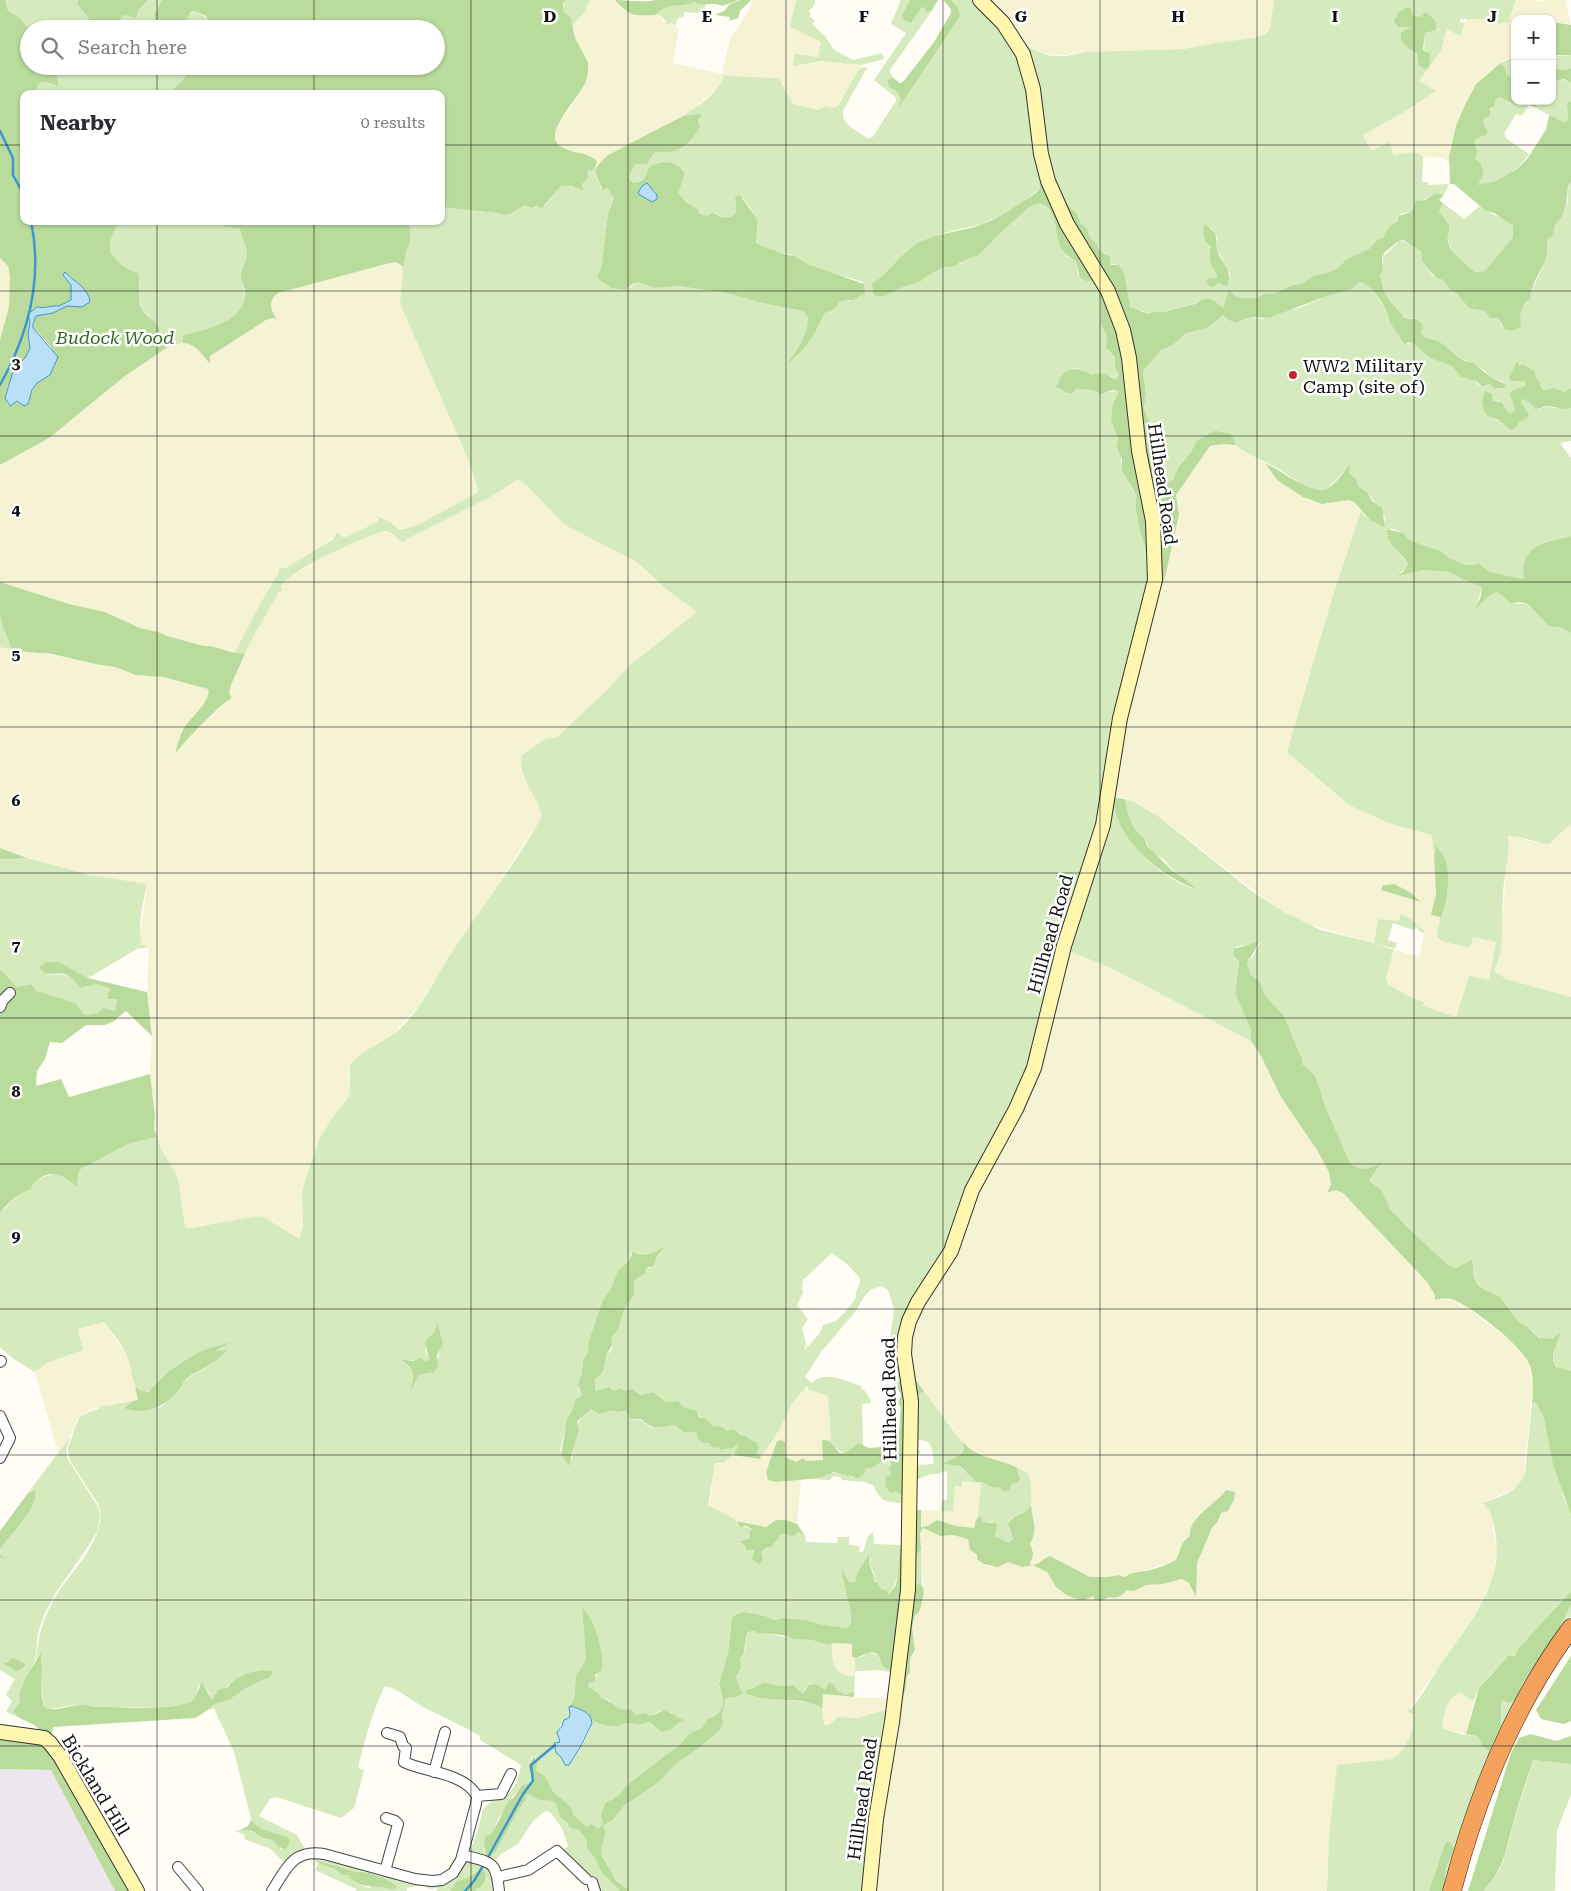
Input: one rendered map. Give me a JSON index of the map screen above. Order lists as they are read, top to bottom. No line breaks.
{"streets":{"street":["Hillhead Road","Bickland Hill"]},"parks":["Budock Wood"],"places":["WW2 Military Camp (site of)"],"page":{"map_buttons":["+","−"],"search":"Search here","heading":["Nearby","0 results"]},"grid":{"columns":["D","E","F","G","H","I","J"],"rows":["3","4","5","6","7","8","9"]}}
